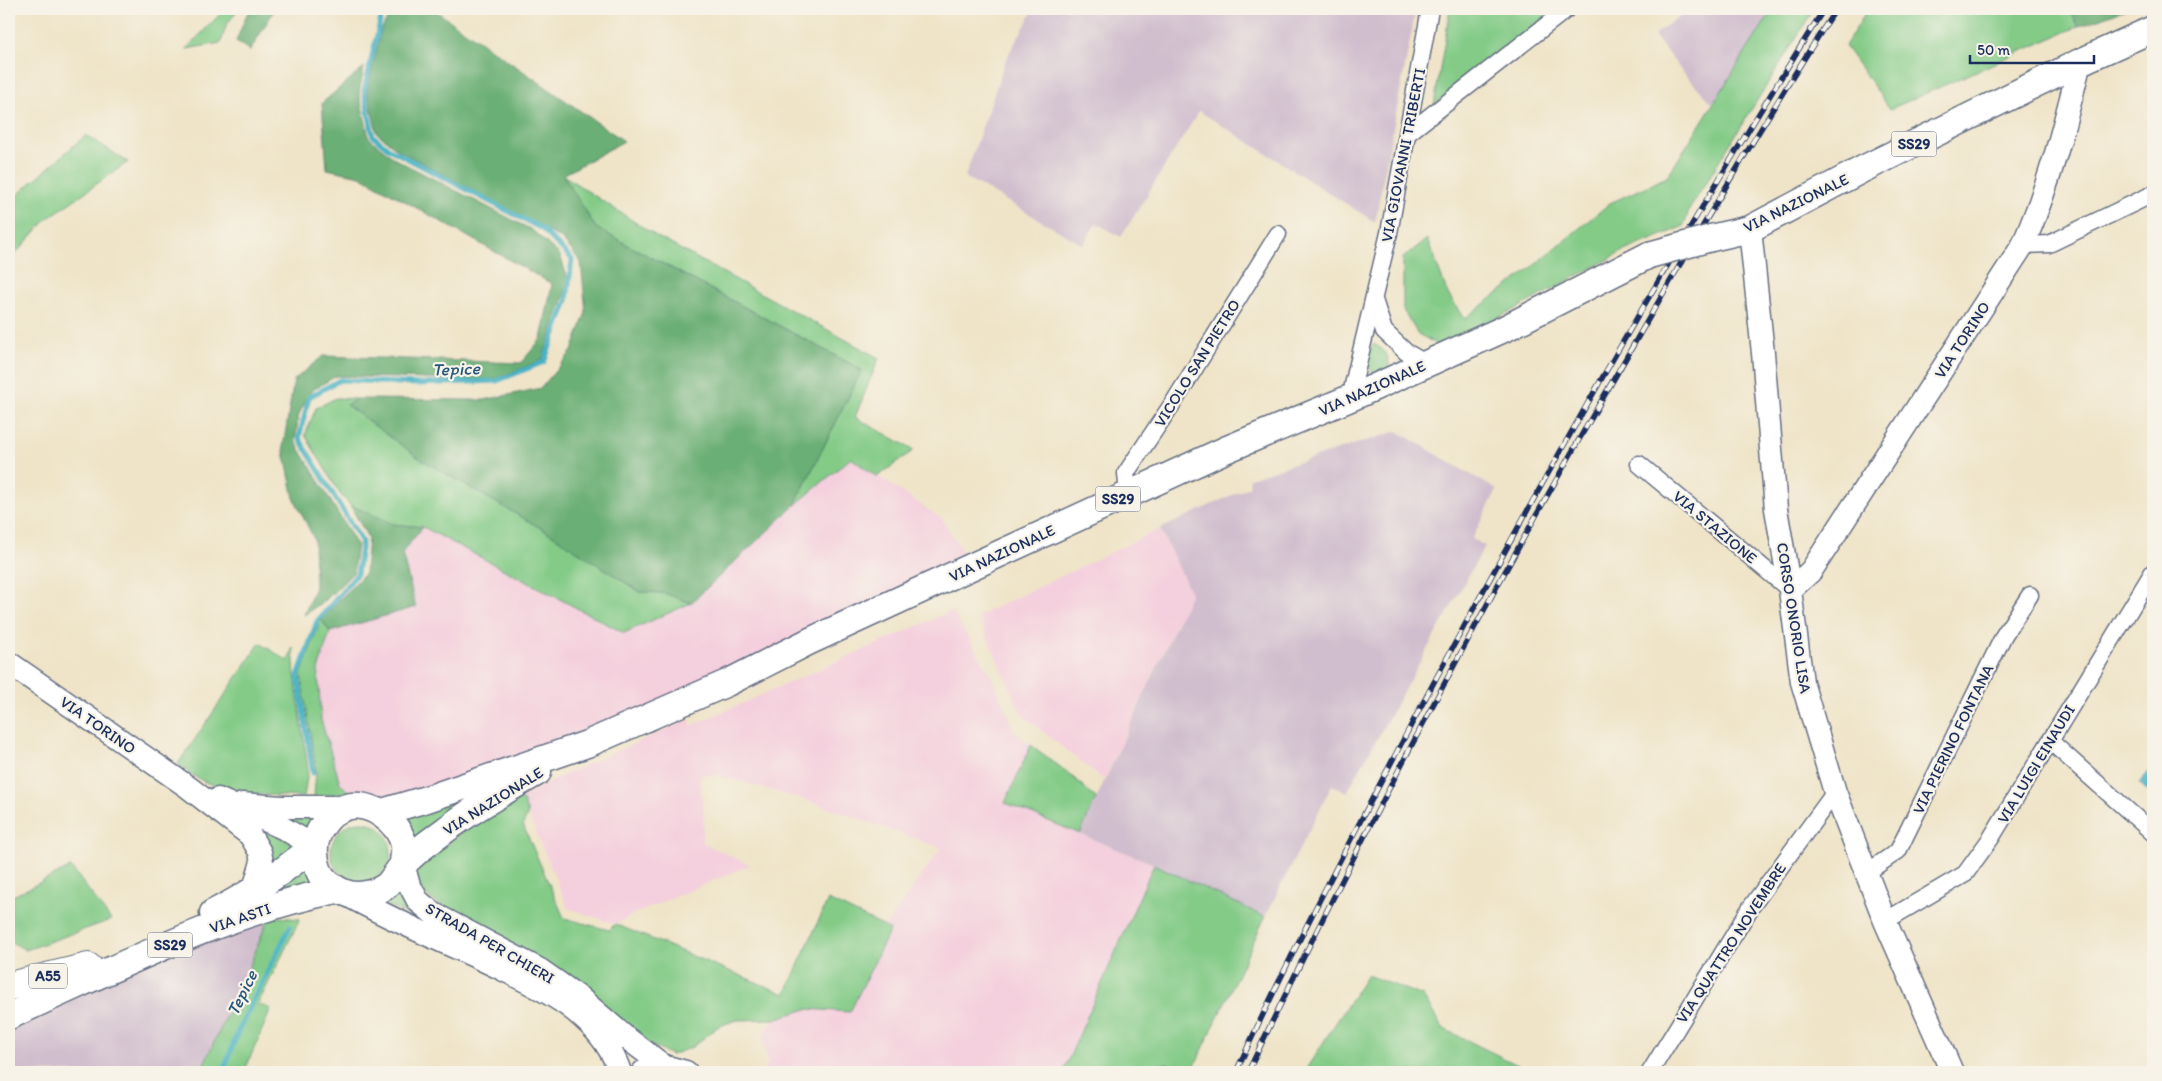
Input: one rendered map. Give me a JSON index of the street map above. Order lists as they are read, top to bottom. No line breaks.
{"streets":{"highway":["A55"],"main road":["SS29","VIA NAZIONALE","VIA ASTI"],"street":["VIA GIOVANNI TRIBERTI","VIA TORINO","VICOLO SAN PIETRO","VIA STAZIONE","CORSO ONORIO LISA","VIA PIERINO FONTANA","VIA LUIGI EINAUDI","STRADA PER CHIERI","VIA QUATTRO NOVEMBRE"]},"crossings":[["VIA GIOVANNI TRIBERTI","VIA NAZIONALE"],["VIA NAZIONALE","VIA TORINO"],["VIA NAZIONALE","VICOLO SAN PIETRO"],["VIA NAZIONALE","CORSO ONORIO LISA"],["VIA NAZIONALE","VIA ASTI"],["VIA NAZIONALE","STRADA PER CHIERI"],["VIA TORINO","VIA STAZIONE"],["VIA TORINO","CORSO ONORIO LISA"],["VIA TORINO","VIA ASTI"],["VIA TORINO","STRADA PER CHIERI"],["VIA STAZIONE","CORSO ONORIO LISA"],["CORSO ONORIO LISA","VIA PIERINO FONTANA"],["CORSO ONORIO LISA","VIA LUIGI EINAUDI"],["CORSO ONORIO LISA","VIA QUATTRO NOVEMBRE"],["VIA ASTI","STRADA PER CHIERI"],["VIA ASTI","A55"]],"water":["Tepice"],"scale_bar":"50 m"}
